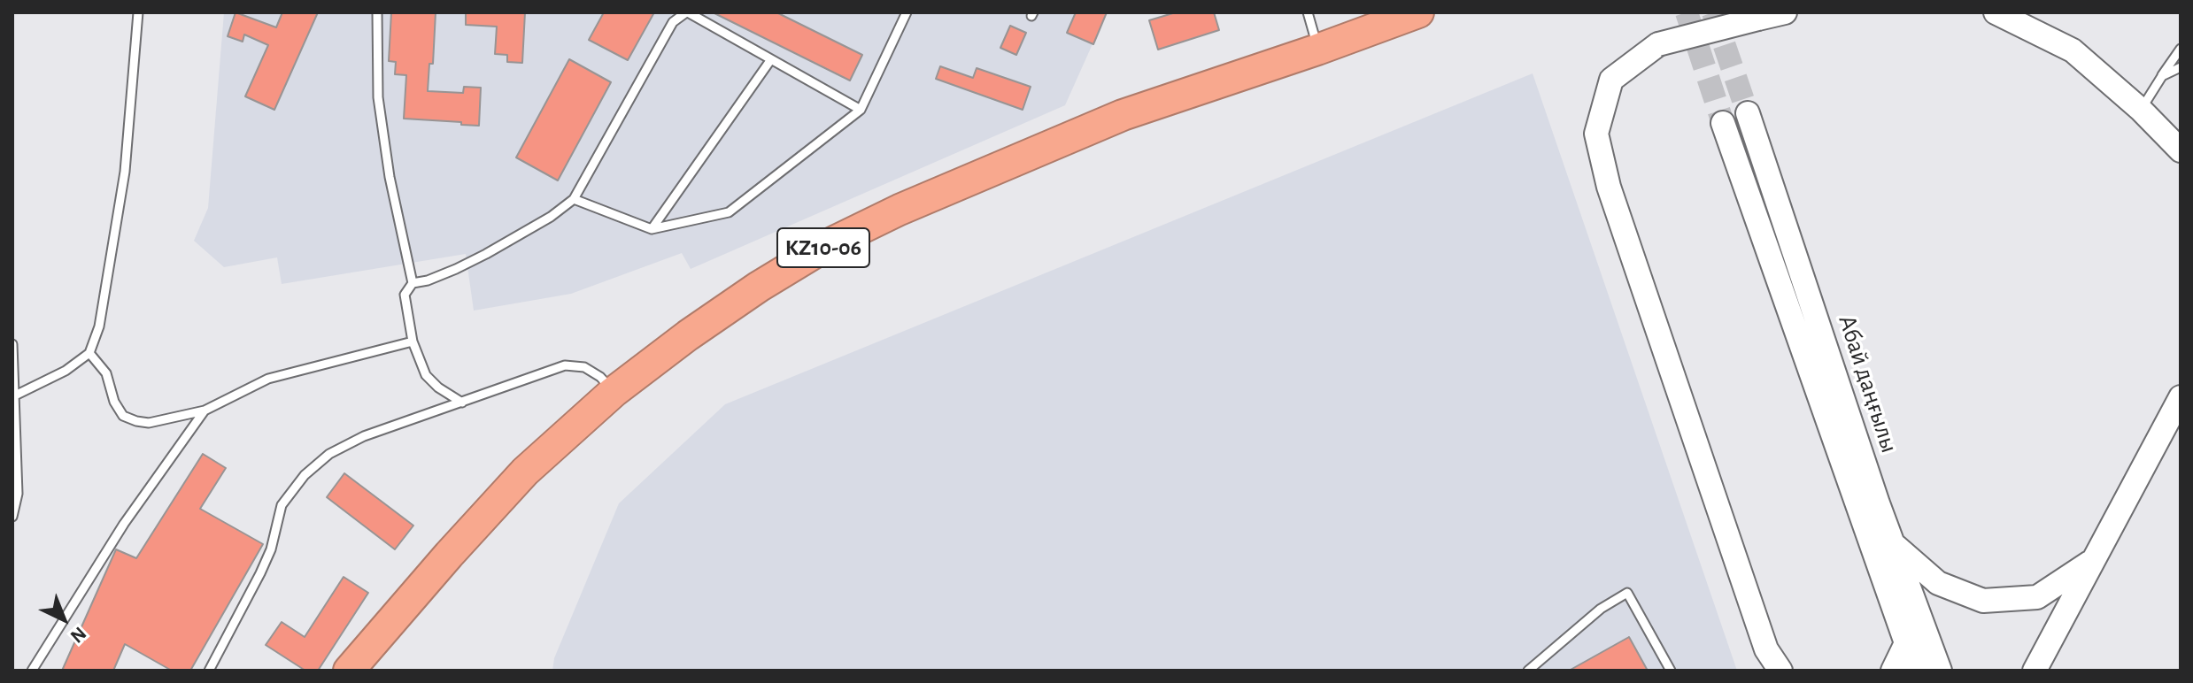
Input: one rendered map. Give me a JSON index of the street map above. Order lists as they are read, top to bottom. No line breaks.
{"streets":{"highway":["KZ10-06"],"main road":["Абай даңғылы"]},"north":"bottom right"}
